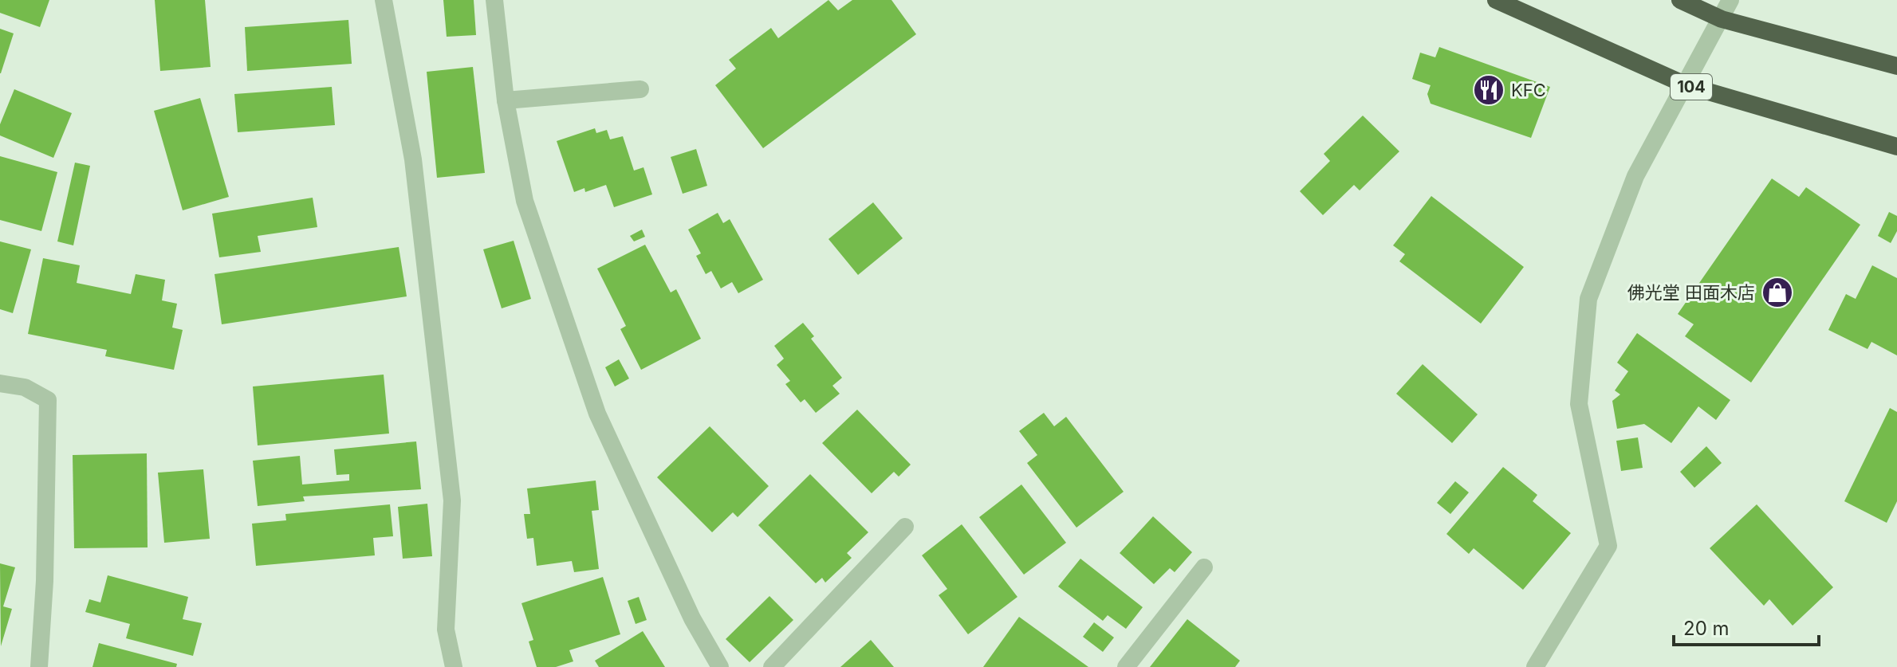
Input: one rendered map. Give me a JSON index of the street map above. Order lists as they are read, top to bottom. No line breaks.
{"streets":{"highway":["104"]},"places":{"restaurant":["KFC"],"shop":["佛光堂 田面木店"]},"scale_bar":"20 m"}
